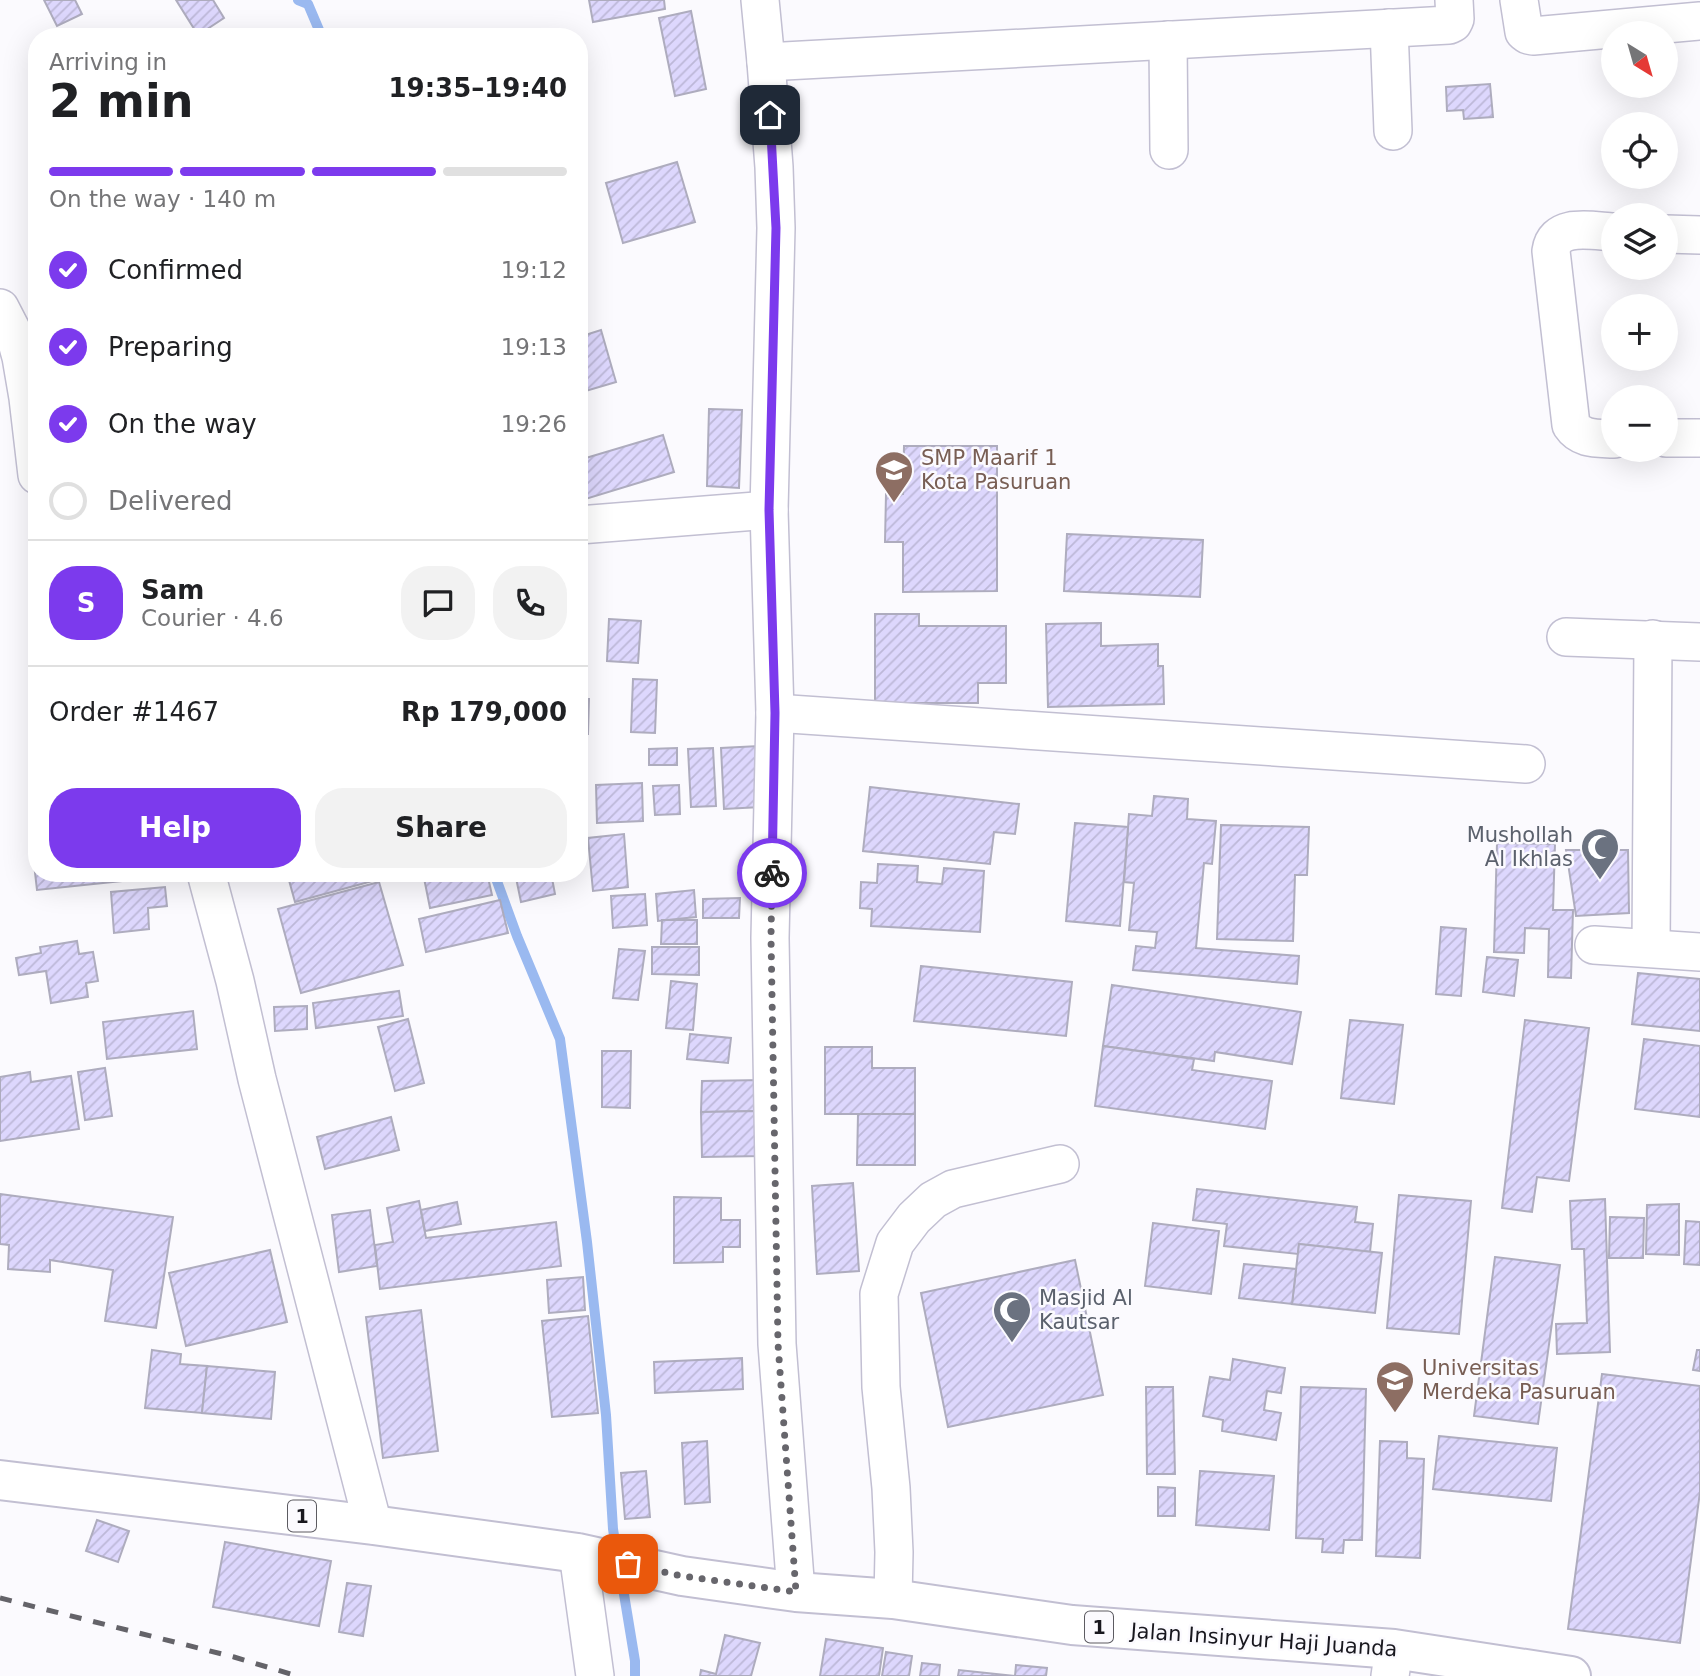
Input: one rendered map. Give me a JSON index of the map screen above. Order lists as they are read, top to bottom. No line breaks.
{"streets":{"highway":["1","Jalan Insinyur Haji Juanda"]},"places":{"school or university":["SMP Maarif 1 Kota Pasuruan","Universitas Merdeka Pasuruan"],"mosque":["Mushollah Al Ikhlas","Masjid Al Kautsar"]},"north":"bottom right","page":{"map_buttons":["+","−"],"heading":["2 min","Arriving in","19:35–19:40"],"panel":["Sam","Courier · 4.6","Order #1467","Rp 179,000"],"bar":"On the way · 140 m","list":[["Confirmed","19:12"],["Preparing","19:13"],["On the way","19:26"],"Delivered"],"round":"S","buttons":["Help","Share"]}}
